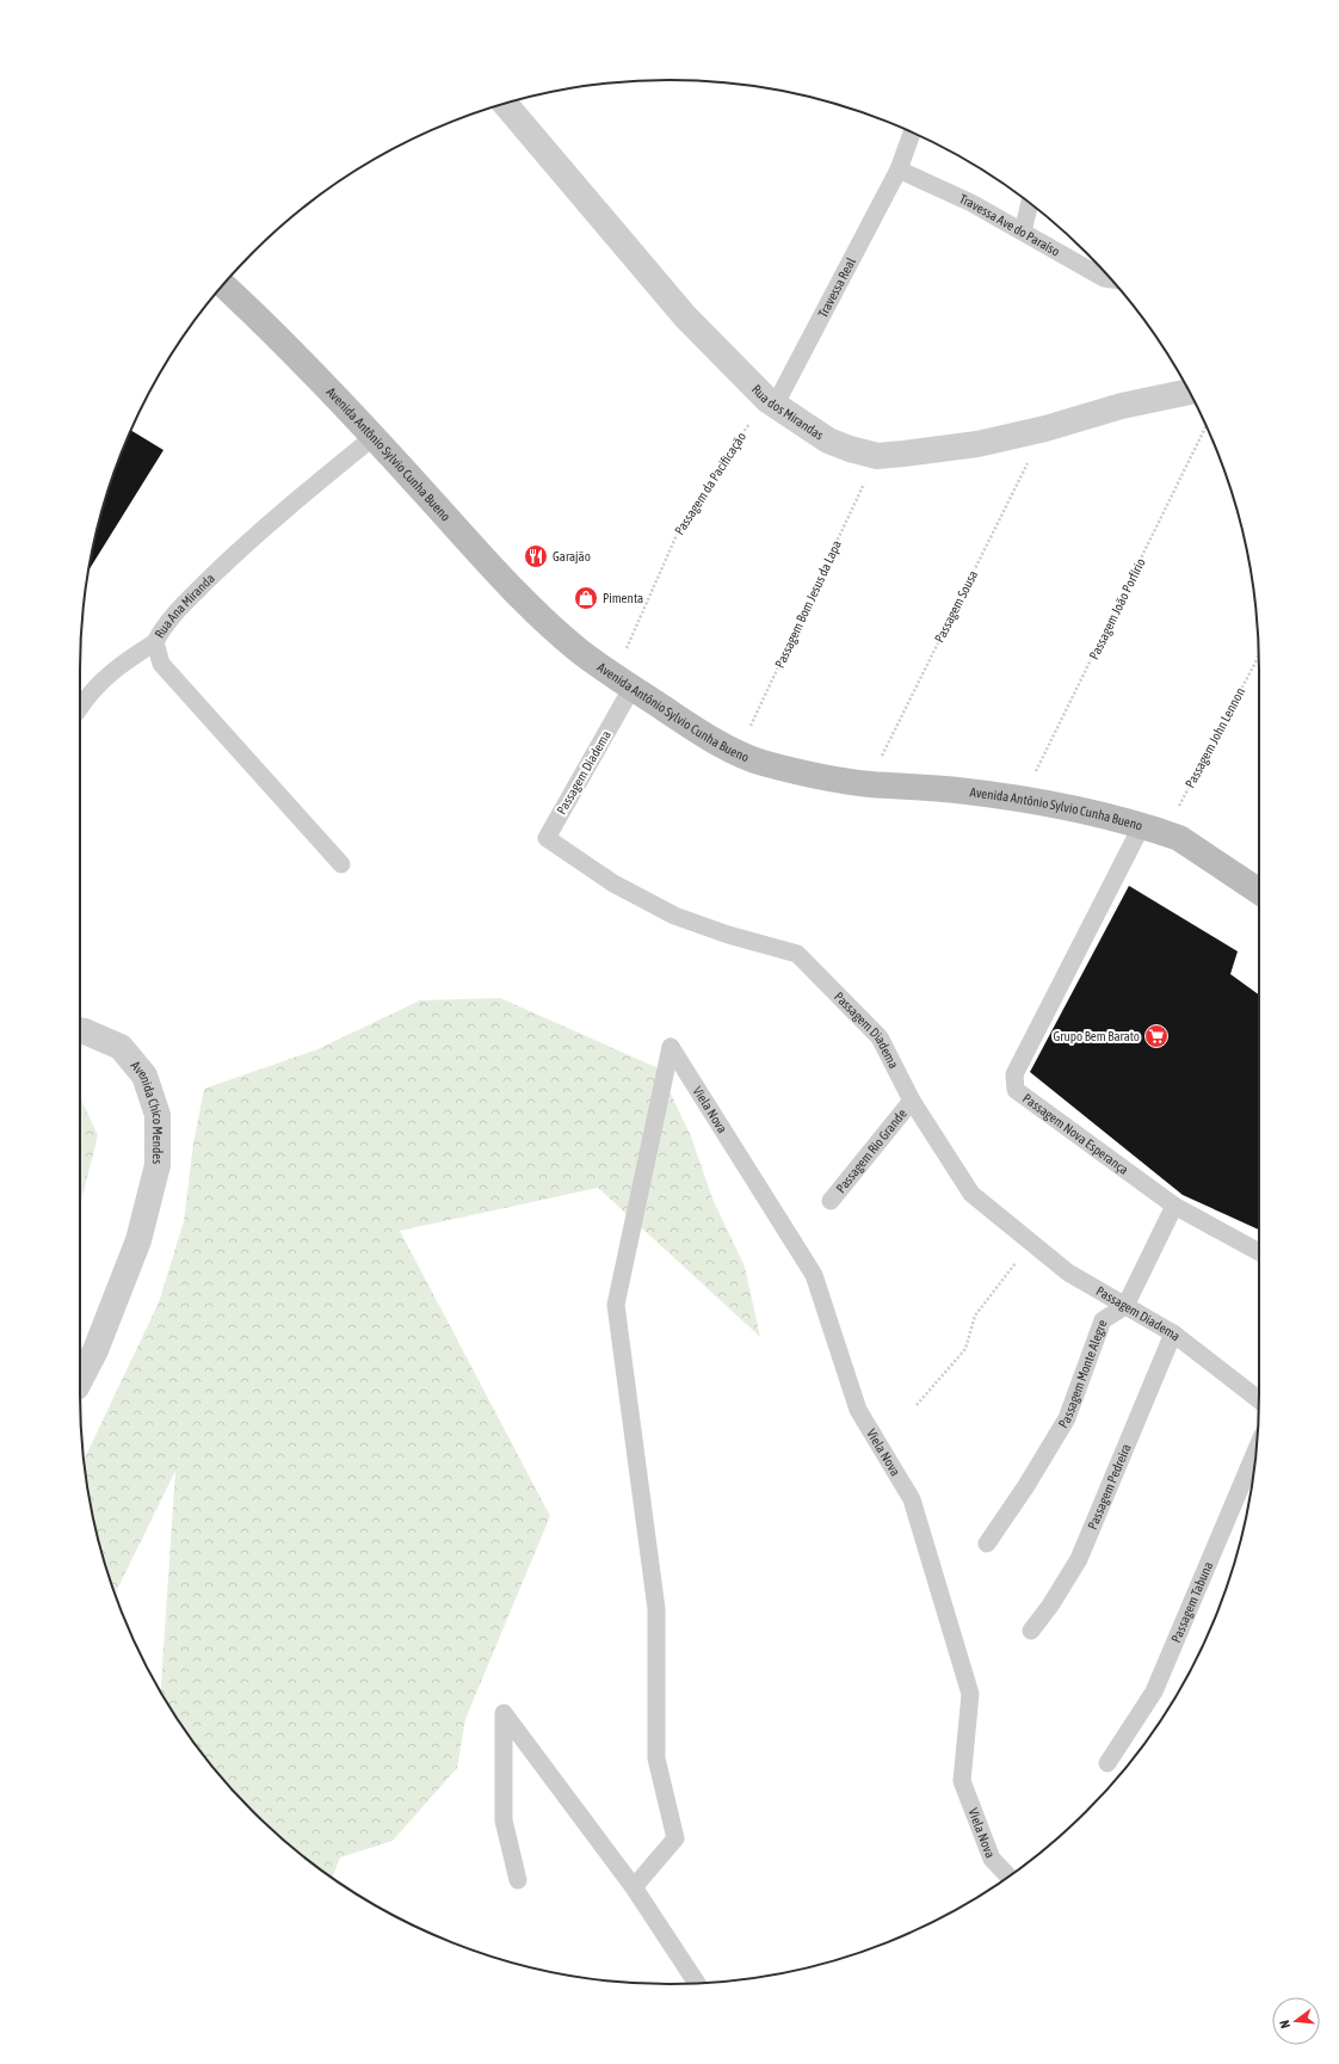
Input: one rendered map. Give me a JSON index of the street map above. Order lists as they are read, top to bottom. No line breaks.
{"streets":{"main road":["Avenida Antônio Sylvio Cunha Bueno"],"street":["Rua dos Mirandas","Avenida Chico Mendes"],"lane":["Travessa Ave do Paraíso","Travessa Real","Rua Ana Miranda","Passagem Diadema","Viela Nova","Passagem Nova Esperança","Passagem Rio Grande","Passagem Monte Alegre","Passagem Pedreira","Passagem Tabuna"],"path":["Passagem da Pacificação","Passagem Bom Jesus da Lapa","Passagem Sousa","Passagem João Porfírio","Passagem John Lennon"]},"crossings":[["Travessa Ave do Paraíso","Travessa Real"],["Travessa Real","Rua dos Mirandas"],["Travessa Real","Passagem da Pacificação"],["Rua dos Mirandas","Passagem da Pacificação"],["Rua dos Mirandas","Passagem Bom Jesus da Lapa"],["Rua dos Mirandas","Passagem Sousa"],["Avenida Antônio Sylvio Cunha Bueno","Passagem da Pacificação"],["Avenida Antônio Sylvio Cunha Bueno","Passagem Bom Jesus da Lapa"],["Avenida Antônio Sylvio Cunha Bueno","Rua Ana Miranda"],["Avenida Antônio Sylvio Cunha Bueno","Passagem Sousa"],["Avenida Antônio Sylvio Cunha Bueno","Passagem João Porfírio"],["Avenida Antônio Sylvio Cunha Bueno","Passagem John Lennon"],["Avenida Antônio Sylvio Cunha Bueno","Passagem Diadema"],["Avenida Antônio Sylvio Cunha Bueno","Passagem Nova Esperança"],["Passagem da Pacificação","Passagem Diadema"],["Passagem John Lennon","Passagem Nova Esperança"],["Passagem Diadema","Passagem Rio Grande"],["Passagem Diadema","Passagem Monte Alegre"],["Passagem Diadema","Passagem Pedreira"]],"places":{"restaurant":["Garajão"],"shop":["Pimenta"],"supermarket":["Grupo Bem Barato"]},"north":"left"}
